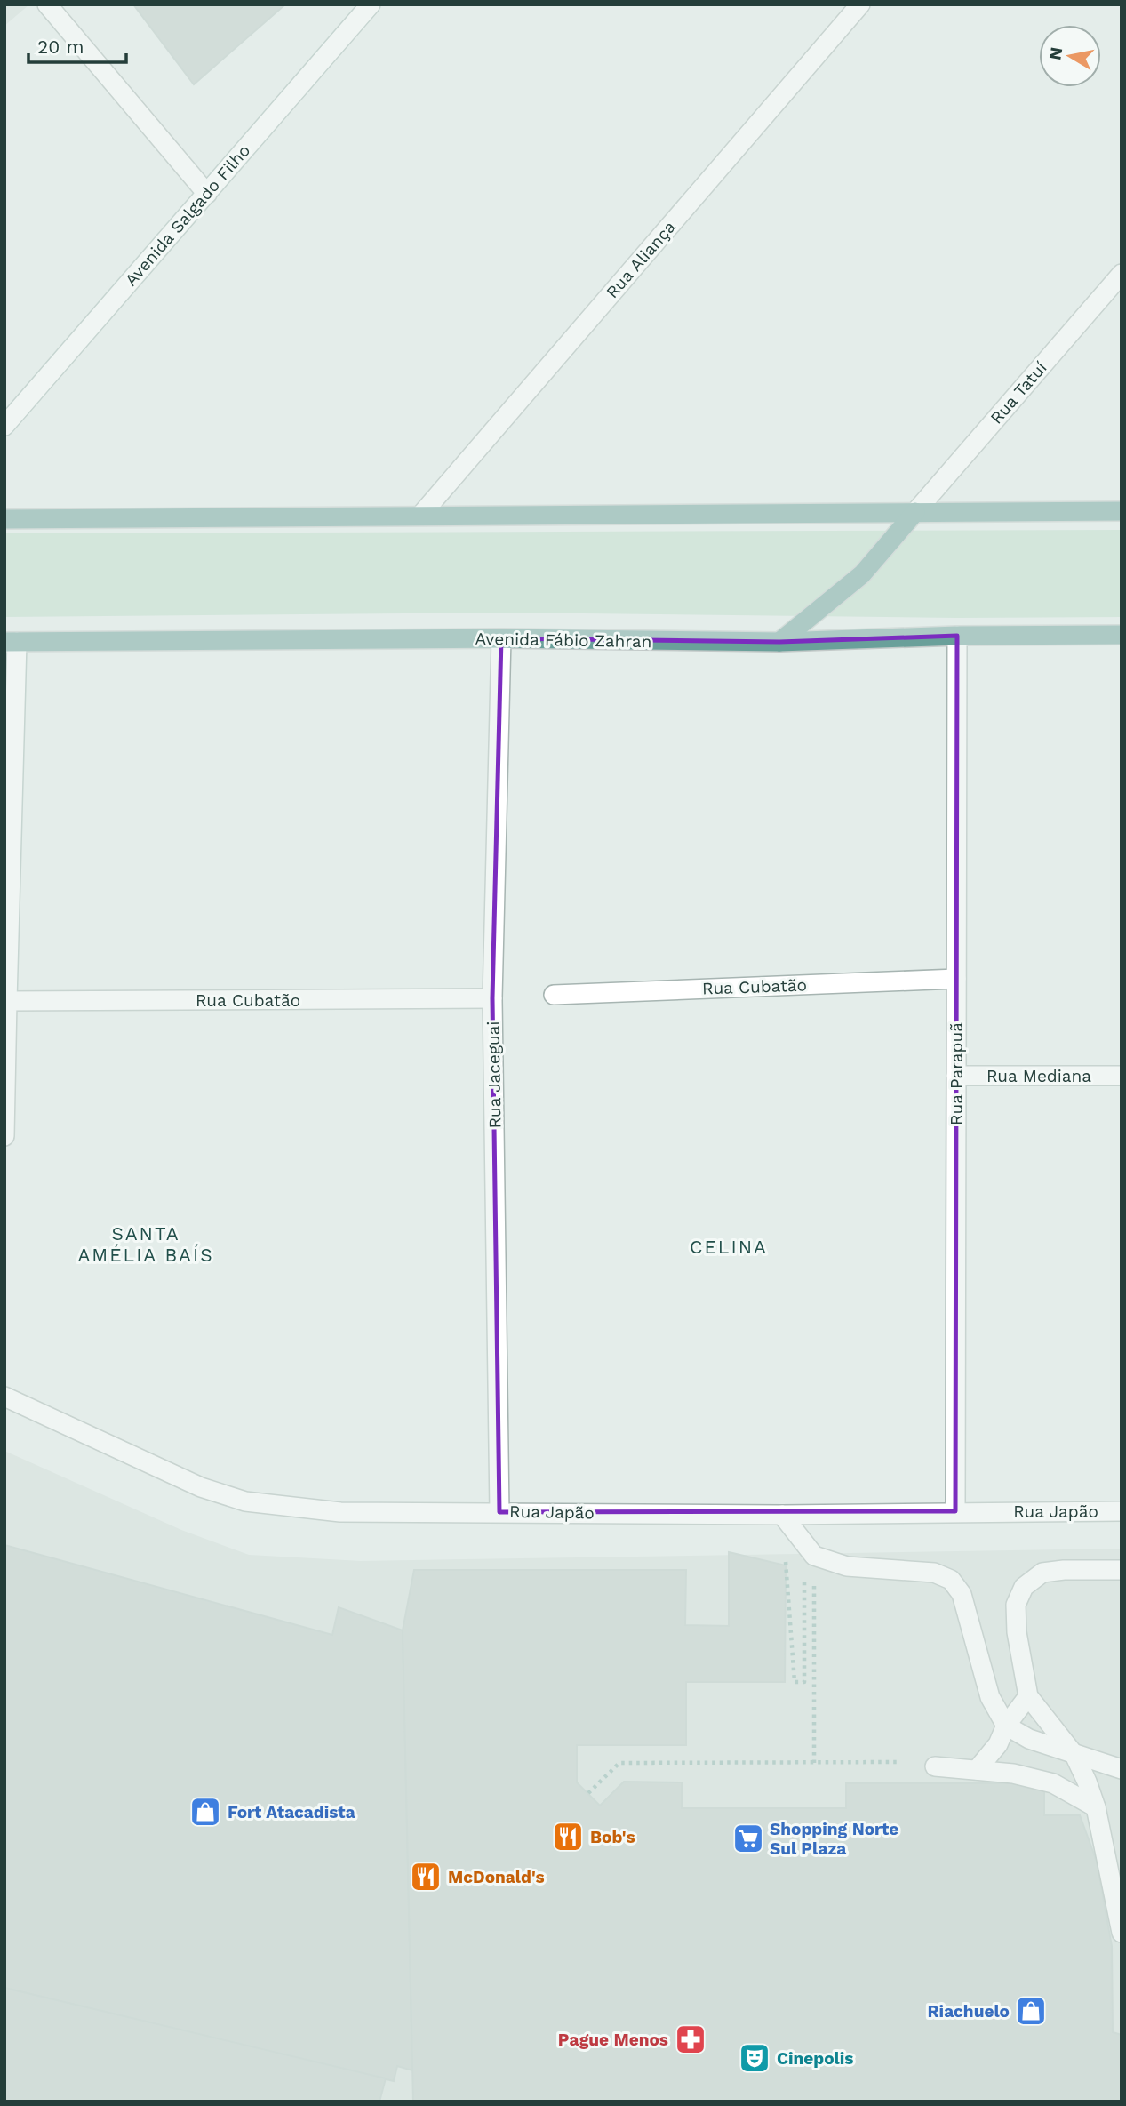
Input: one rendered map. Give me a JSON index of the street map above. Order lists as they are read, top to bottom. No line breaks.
{"streets":{"main road":["Avenida Fábio Zahran"],"street":["Avenida Salgado Filho","Rua Aliança","Rua Tatuí","Rua Cubatão","Rua Parapuã","Rua Jaceguai","Rua Mediana","Rua Japão"]},"crossings":[["Avenida Fábio Zahran","Rua Parapuã"],["Avenida Fábio Zahran","Rua Jaceguai"],["Rua Cubatão","Rua Parapuã"],["Rua Cubatão","Rua Jaceguai"],["Rua Parapuã","Rua Mediana"],["Rua Parapuã","Rua Japão"],["Rua Jaceguai","Rua Japão"]],"districts":["SANTA AMÉLIA BAÍS","CELINA"],"places":{"shop":["Fort Atacadista","Riachuelo"],"restaurant":["Bob's","McDonald's"],"supermarket":["Shopping Norte Sul Plaza"],"pharmacy":["Pague Menos"],"theatre":["Cinepolis"]},"scale_bar":"20 m","north":"left"}
